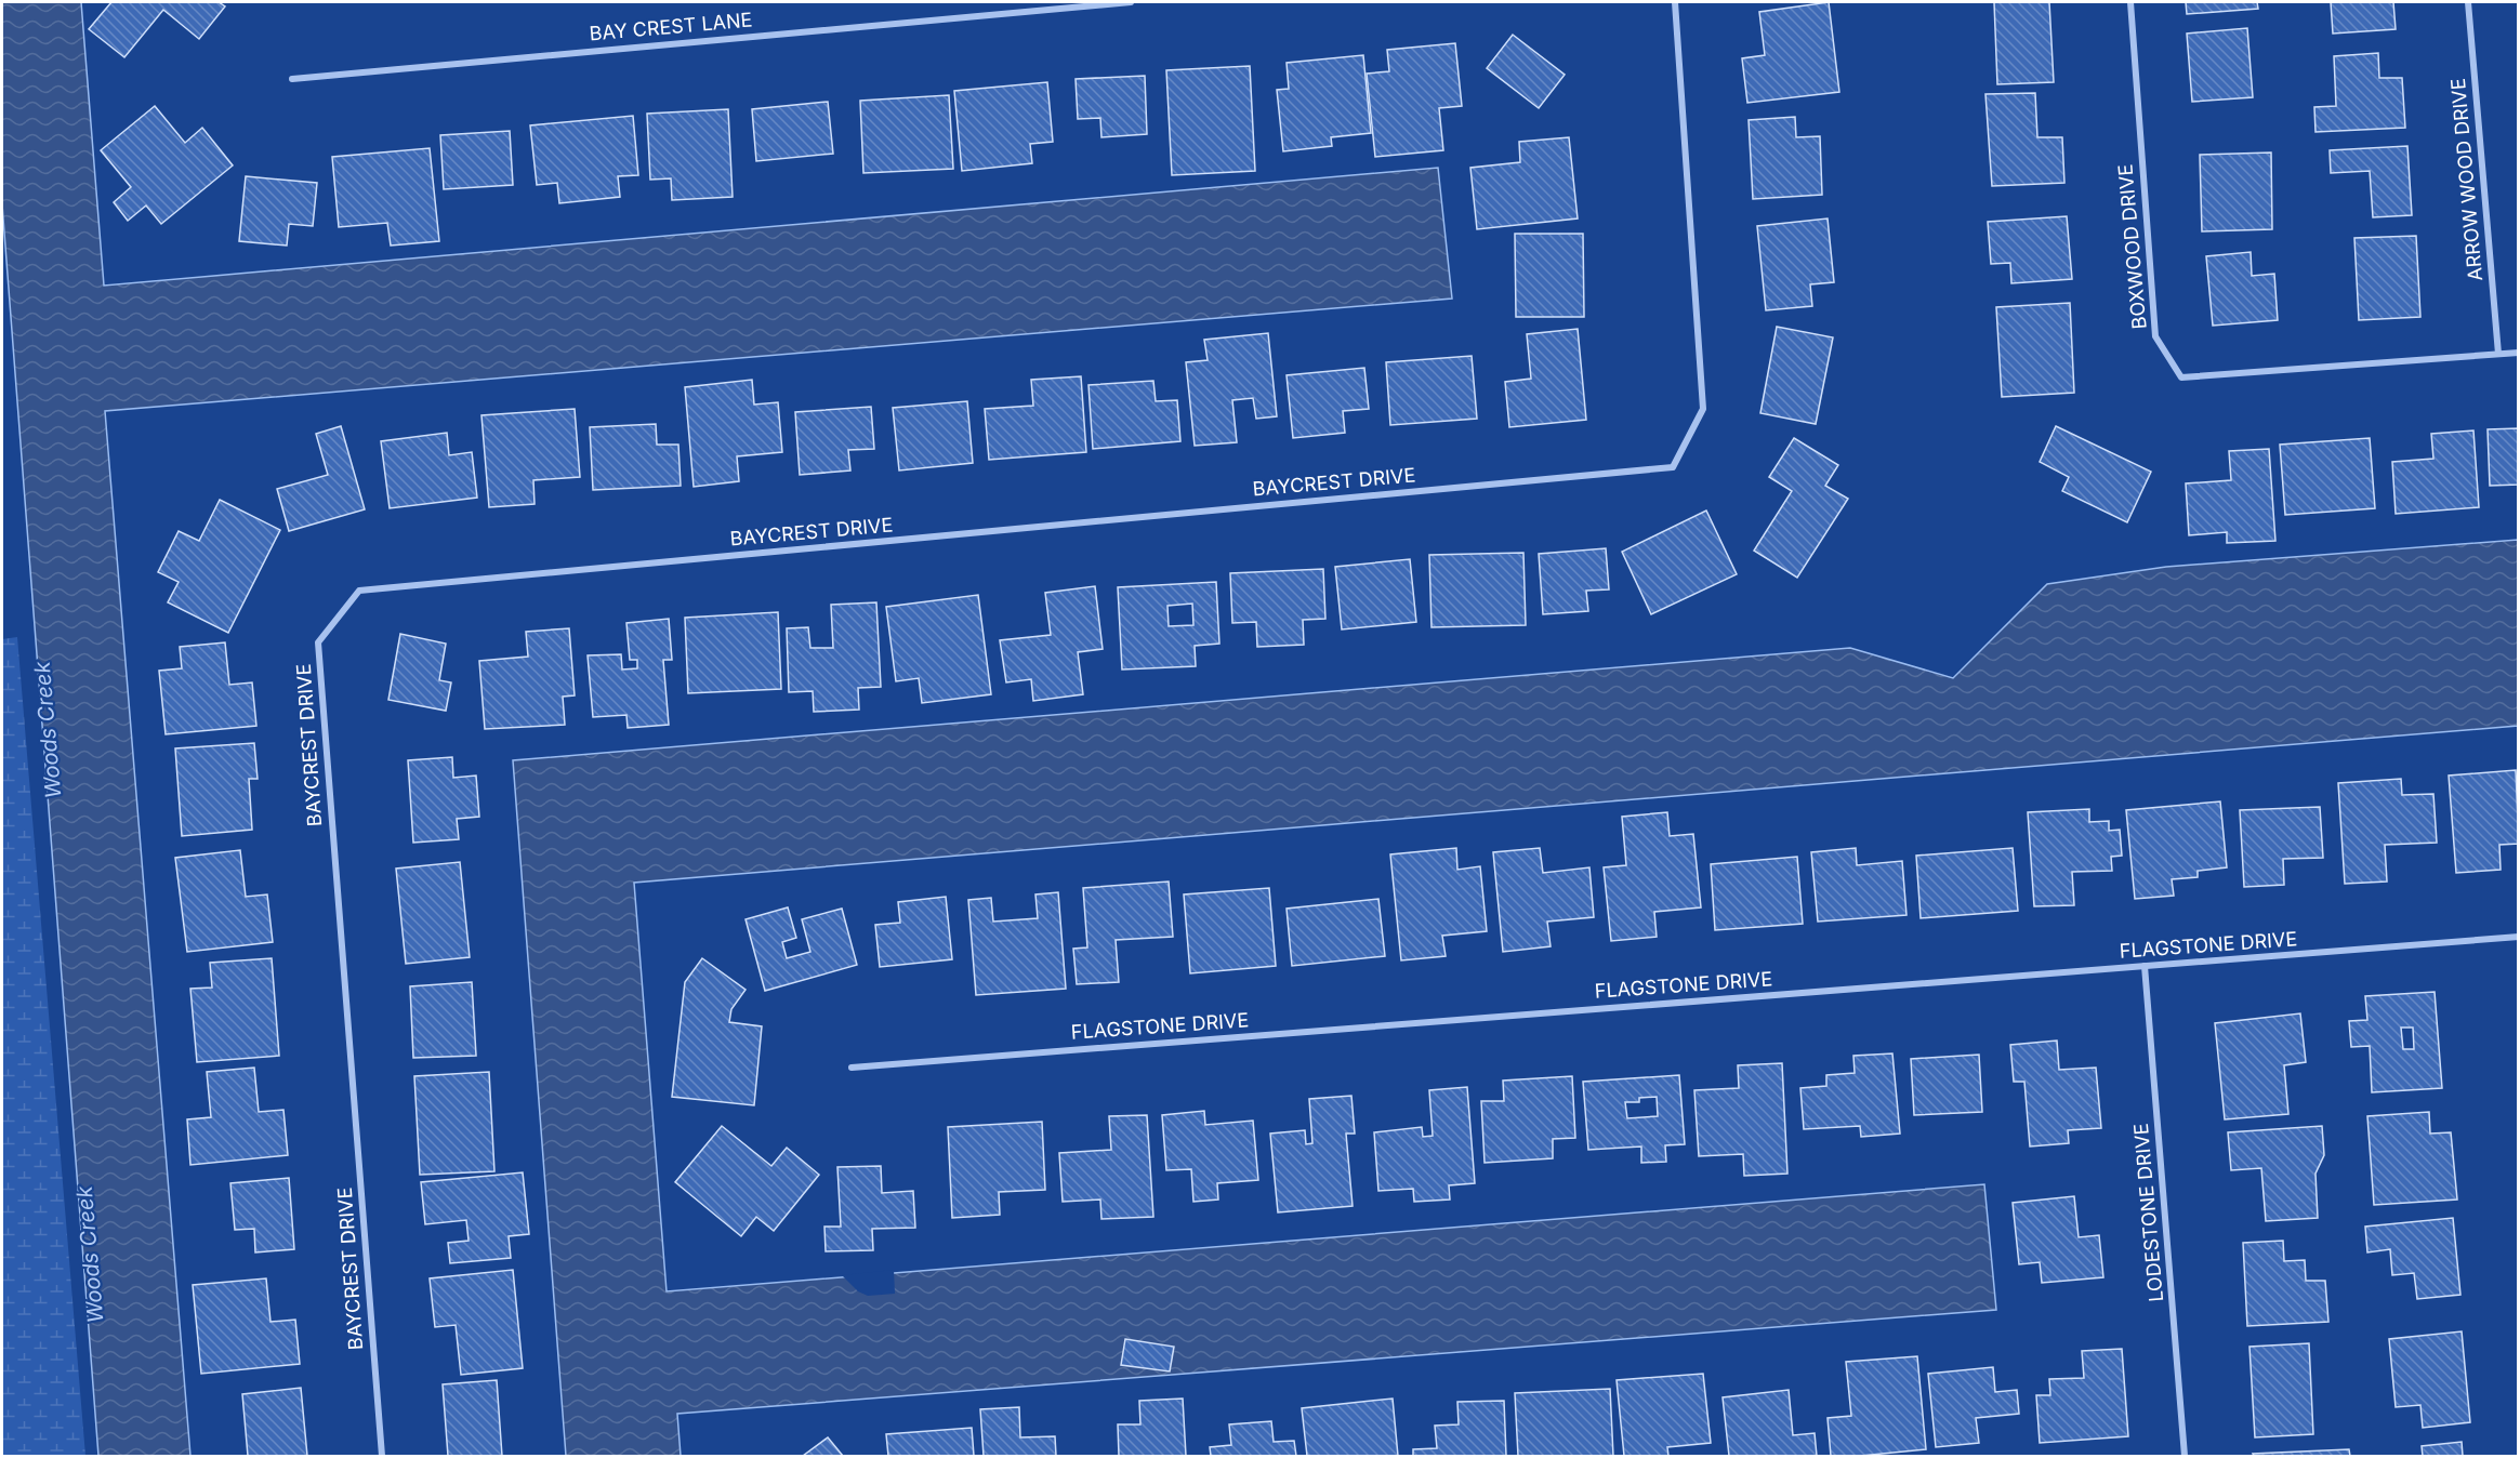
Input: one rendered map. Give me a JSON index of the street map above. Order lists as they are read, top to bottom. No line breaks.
{"streets":{"street":["BAY CREST LANE","ARROW WOOD DRIVE","BOXWOOD DRIVE","BAYCREST DRIVE","FLAGSTONE DRIVE","LODESTONE DRIVE"]},"crossings":[["ARROW WOOD DRIVE","BOXWOOD DRIVE"],["FLAGSTONE DRIVE","LODESTONE DRIVE"]],"water":["Woods Creek"]}
